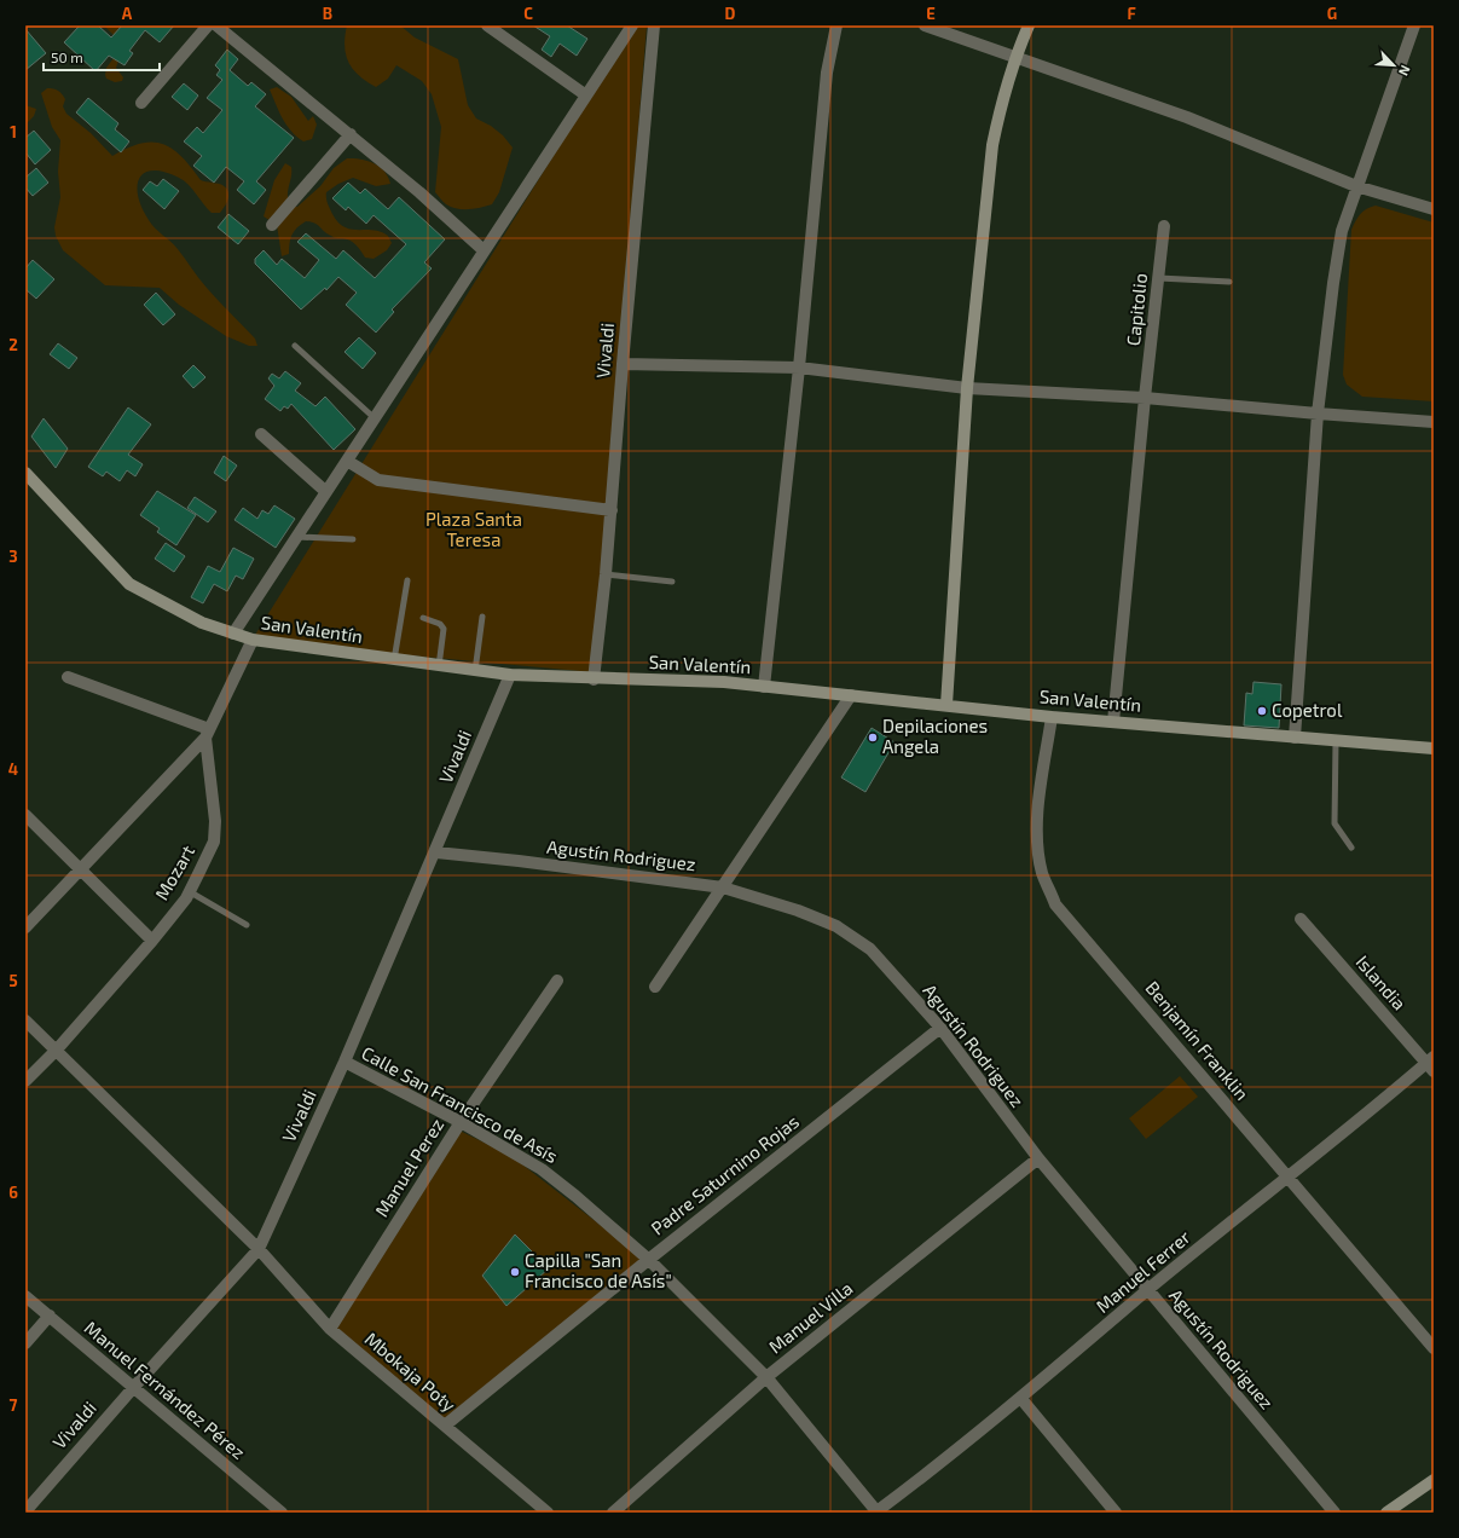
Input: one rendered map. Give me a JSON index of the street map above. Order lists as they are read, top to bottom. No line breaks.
{"streets":{"main road":["San Valentín"],"street":["Capitolio","Vivaldi","Agustín Rodriguez","Mozart","Islandia","Benjamín Franklin","Calle San Francisco de Asís","Manuel Perez","Padre Saturnino Rojas","Manuel Ferrer","Manuel Villa","Mbokaja Poty","Manuel Fernández Pérez"]},"crossings":[["Capitolio","San Valentín"],["Vivaldi","San Valentín"],["Vivaldi","Agustín Rodriguez"],["Vivaldi","Calle San Francisco de Asís"],["Vivaldi","Mbokaja Poty"],["Vivaldi","Manuel Fernández Pérez"],["San Valentín","Benjamín Franklin"],["Agustín Rodriguez","Padre Saturnino Rojas"],["Agustín Rodriguez","Manuel Ferrer"],["Agustín Rodriguez","Manuel Villa"],["Mozart","Mbokaja Poty"],["Islandia","Manuel Ferrer"],["Benjamín Franklin","Manuel Ferrer"],["Calle San Francisco de Asís","Manuel Perez"],["Calle San Francisco de Asís","Padre Saturnino Rojas"],["Calle San Francisco de Asís","Manuel Ferrer"],["Calle San Francisco de Asís","Manuel Villa"],["Manuel Perez","Mbokaja Poty"],["Padre Saturnino Rojas","Mbokaja Poty"]],"parks":["Plaza Santa Teresa"],"places":["Copetrol","Depilaciones Angela","Capilla \"San Francisco de Asís\""],"scale_bar":"50 m","north":"bottom right","grid":{"columns":["A","B","C","D","E","F","G"],"rows":["1","2","3","4","5","6","7"]}}
